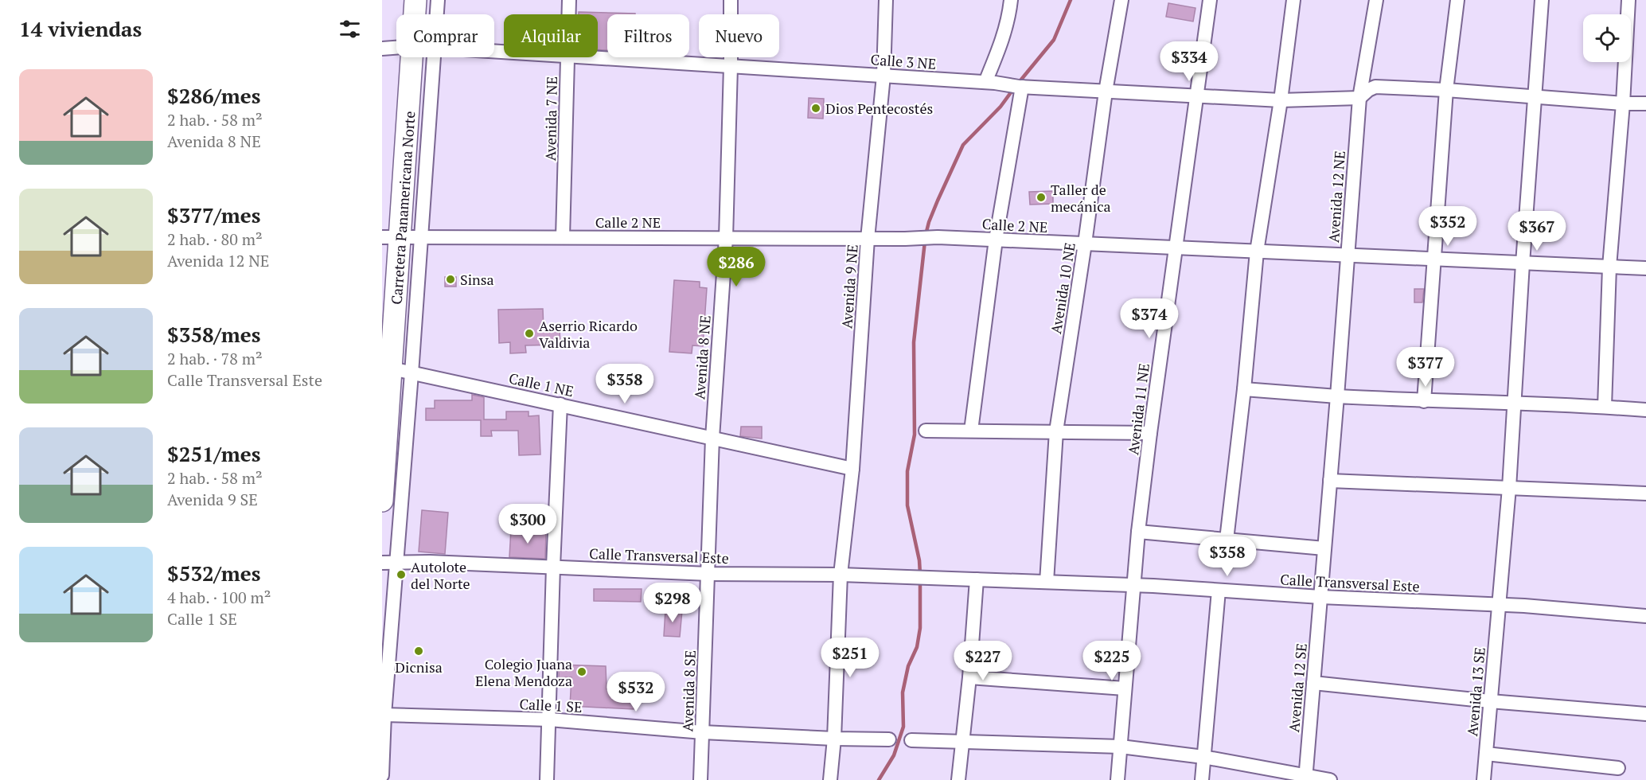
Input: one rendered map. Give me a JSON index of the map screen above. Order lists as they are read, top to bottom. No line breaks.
{"streets":{"highway":["Carretera Panamericana Norte"],"street":["Calle 3 NE","Avenida 7 NE","Avenida 12 NE","Calle 2 NE","Avenida 9 NE","Avenida 10 NE","Avenida 8 NE","Calle 1 NE","Avenida 11 NE","Calle Transversal Este","Avenida 12 SE","Avenida 8 SE","Avenida 13 SE","Calle 1 SE"]},"crossings":[["Calle 3 NE","Avenida 12 NE"],["Calle 3 NE","Avenida 9 NE"],["Calle 3 NE","Avenida 10 NE"],["Calle 3 NE","Avenida 8 NE"],["Calle 3 NE","Avenida 11 NE"],["Avenida 7 NE","Calle 2 NE"],["Avenida 12 NE","Calle 2 NE"],["Avenida 12 NE","Calle Transversal Este"],["Avenida 12 NE","Avenida 12 SE"],["Carretera Panamericana Norte","Calle 2 NE"],["Carretera Panamericana Norte","Calle 1 NE"],["Calle 2 NE","Avenida 9 NE"],["Calle 2 NE","Avenida 10 NE"],["Calle 2 NE","Avenida 8 NE"],["Calle 2 NE","Avenida 11 NE"],["Calle 2 NE","Avenida 13 SE"],["Avenida 9 NE","Calle 1 NE"],["Avenida 9 NE","Calle Transversal Este"],["Avenida 9 NE","Calle 1 SE"],["Avenida 10 NE","Calle Transversal Este"],["Avenida 8 NE","Calle 1 NE"],["Avenida 8 NE","Calle Transversal Este"],["Avenida 8 NE","Avenida 8 SE"],["Avenida 11 NE","Calle Transversal Este"],["Calle Transversal Este","Avenida 12 SE"],["Calle Transversal Este","Avenida 8 SE"],["Calle Transversal Este","Avenida 13 SE"],["Avenida 8 SE","Calle 1 SE"]],"places":["Dios Pentecostés","Taller de mecánica","Sinsa","Aserrio Ricardo Valdivia","Autolote del Norte","Dicnisa","Colegio Juana Elena Mendoza"],"page":{"heading":"14 viviendas","chip":["Comprar","Alquilar","Filtros","Nuevo"],"price":["$334","$352","$367","$286","$374","$377","$358","$300","$358","$298","$251","$227","$225","$532"],"list":[{"name":"$286/mes","note":"2 hab. · 58 m² · Avenida 8 NE"},{"name":"$377/mes","note":"2 hab. · 80 m² · Avenida 12 NE"},{"name":"$358/mes","note":"2 hab. · 78 m² · Calle Transversal Este"},{"name":"$251/mes","note":"2 hab. · 58 m² · Avenida 9 SE"},{"name":"$532/mes","note":"4 hab. · 100 m² · Calle 1 SE"}]}}
